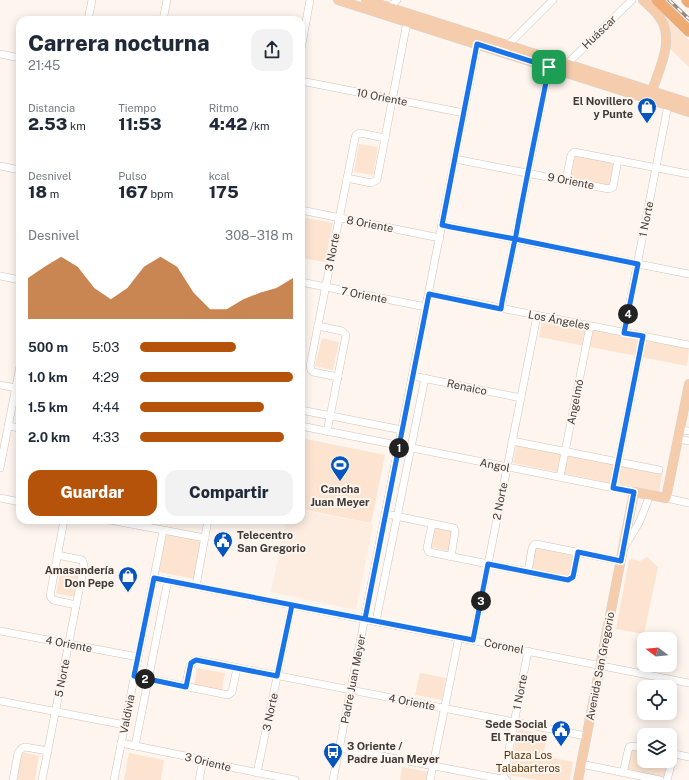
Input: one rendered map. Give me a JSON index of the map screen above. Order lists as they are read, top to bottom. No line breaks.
{"streets":{"main road":["Angol","Avenida San Gregorio"],"street":["Huáscar","10 Oriente","9 Oriente","1 Norte","8 Oriente","3 Norte","7 Oriente","Los Ángeles","Renaico","Angelmó","2 Norte","4 Oriente","Coronel","5 Norte","Padre Juan Meyer","Valdivia","3 Oriente"]},"crossings":[["10 Oriente","Padre Juan Meyer"],["9 Oriente","Padre Juan Meyer"],["1 Norte","Los Ángeles"],["1 Norte","4 Oriente"],["1 Norte","Coronel"],["8 Oriente","3 Norte"],["8 Oriente","Padre Juan Meyer"],["3 Norte","7 Oriente"],["3 Norte","4 Oriente"],["3 Norte","Coronel"],["3 Norte","3 Oriente"],["7 Oriente","Padre Juan Meyer"],["Los Ángeles","Angelmó"],["Los Ángeles","2 Norte"],["Los Ángeles","Padre Juan Meyer"],["Renaico","2 Norte"],["Renaico","Padre Juan Meyer"],["Angelmó","Angol"],["Angol","2 Norte"],["Angol","Avenida San Gregorio"],["Angol","Padre Juan Meyer"],["2 Norte","Coronel"],["4 Oriente","Avenida San Gregorio"],["4 Oriente","5 Norte"],["4 Oriente","Padre Juan Meyer"],["4 Oriente","Valdivia"],["Coronel","Avenida San Gregorio"],["Coronel","Padre Juan Meyer"],["Coronel","Valdivia"],["Valdivia","3 Oriente"]],"parks":["Plaza Los Talabarteros"],"places":{"shop":["El Novillero y Punte","Amasandería Don Pepe"],"sports":["Cancha Juan Meyer"],"public building":["Telecentro San Gregorio","Sede Social El Tranque"],"bus stop":["3 Oriente / Padre Juan Meyer"]},"north":"left","page":{"heading":["Carrera nocturna","21:45"],"stats":[["Distancia","2.53 km"],["Tiempo","11:53"],["Ritmo","4:42 /km"],["Desnivel","18 m"],["Pulso","167 bpm"],["kcal","175"]],"chart":["Desnivel","308–318 m"],"pins":["4","1","3","2"],"list":[{"name":"500 m","note":"5:03"},{"name":"1.0 km","note":"4:29"},{"name":"1.5 km","note":"4:44"},{"name":"2.0 km","note":"4:33"}],"buttons":["Guardar","Compartir"]}}
